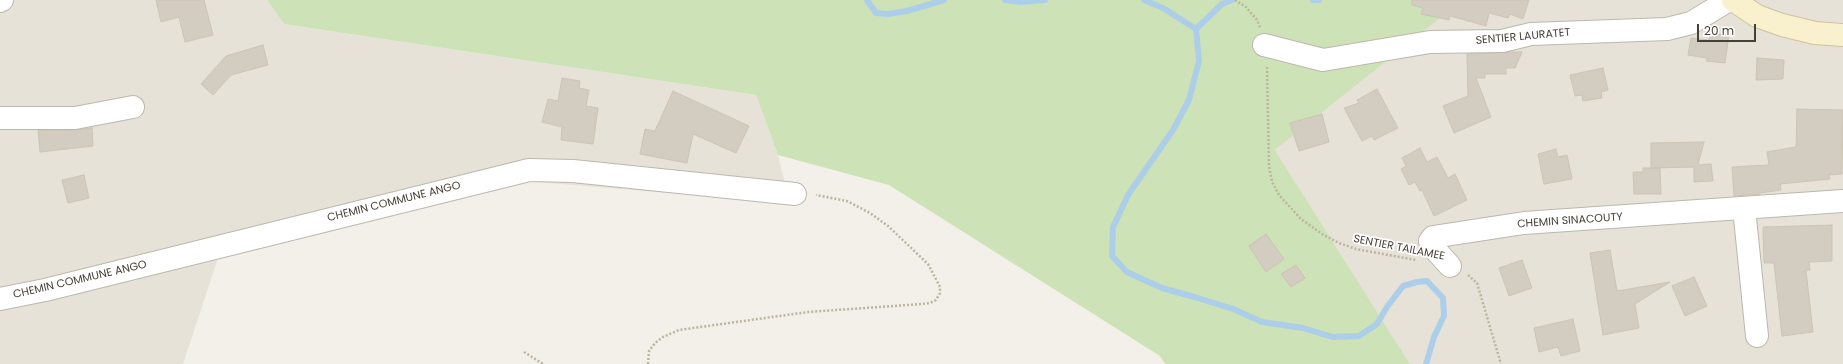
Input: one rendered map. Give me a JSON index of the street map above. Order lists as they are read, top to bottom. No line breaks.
{"streets":{"street":["SENTIER LAURATET","CHEMIN COMMUNE ANGO","CHEMIN SINACOUTY"],"path":["SENTIER TAILAMEE"]},"crossings":[["SENTIER LAURATET","SENTIER TAILAMEE"],["CHEMIN SINACOUTY","SENTIER TAILAMEE"]],"scale_bar":"20 m"}
